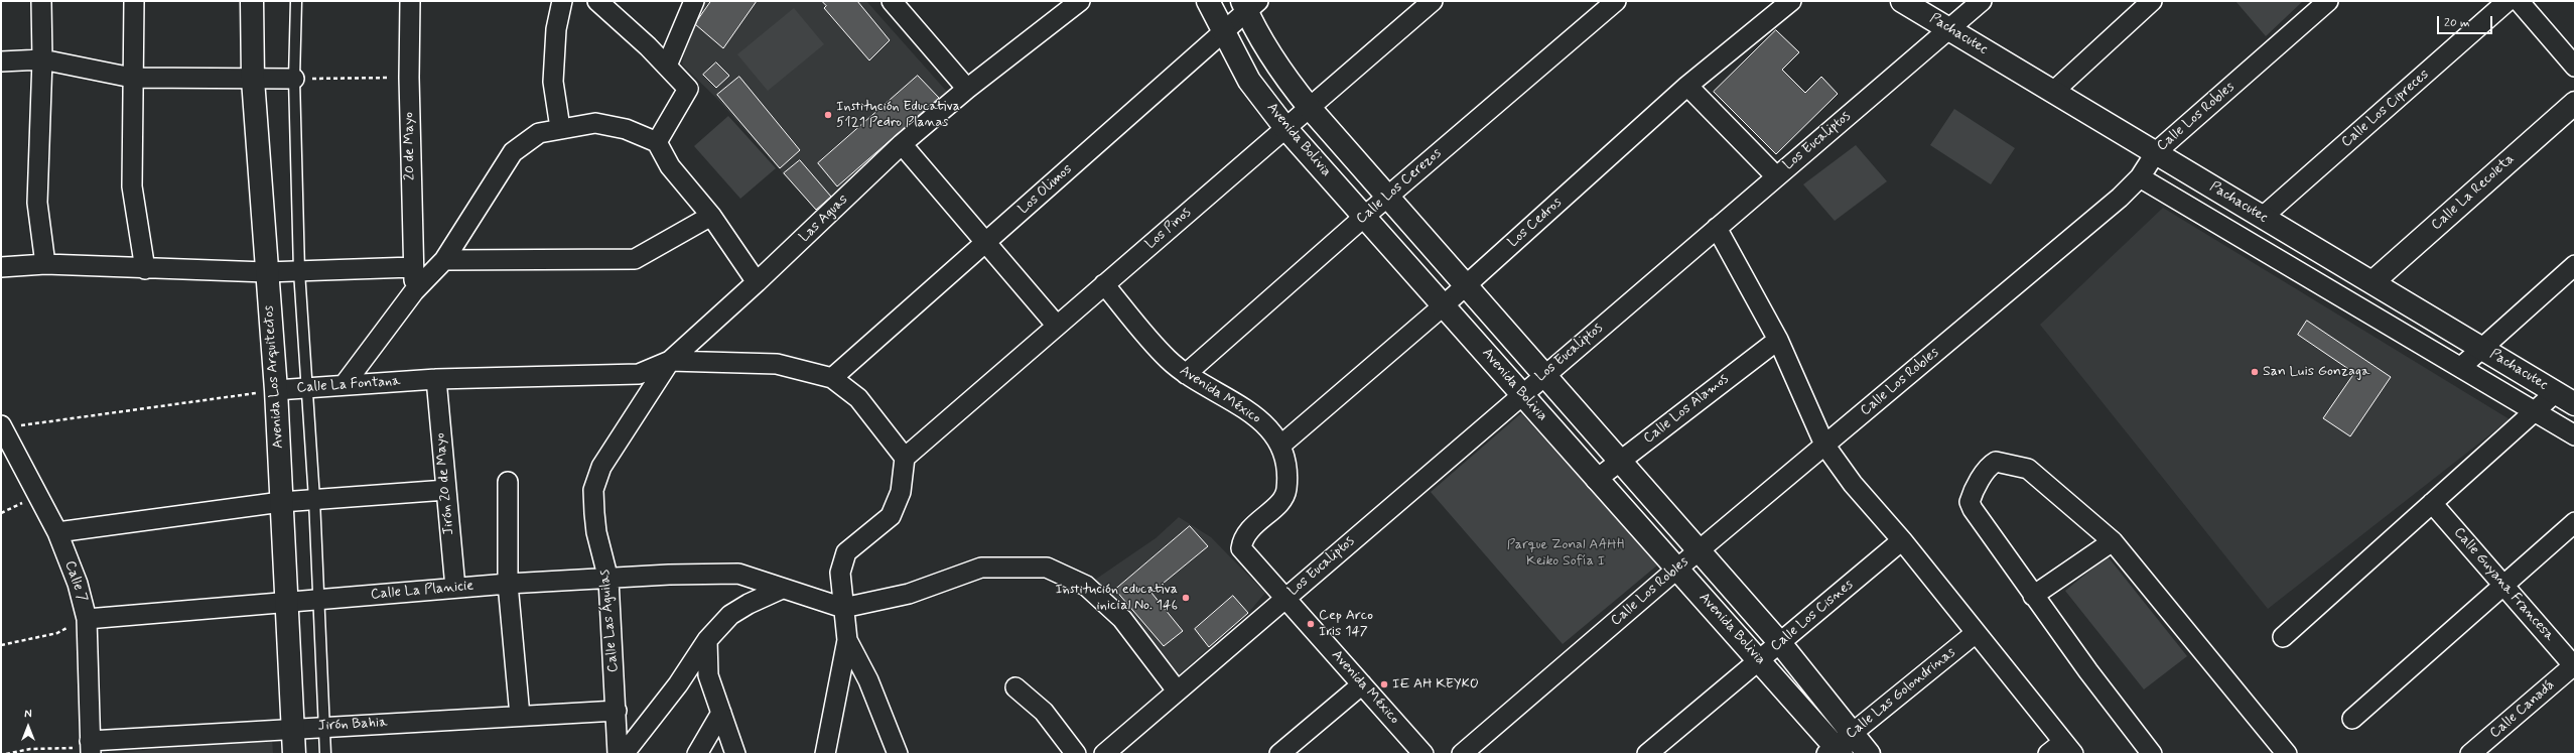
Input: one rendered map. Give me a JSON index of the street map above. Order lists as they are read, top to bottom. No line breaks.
{"streets":{"main road":["Pachacutec","Avenida Bolivia","Calle La Recoleta","Avenida Los Arquitectos"],"street":["Calle Los Cipreces","Calle Los Robles","Los Eucaliptos","20 de Mayo","Calle Los Cerezos","Los Olimos","Las Aguas","Los Cedros","Los Pinos","Calle La Fontana","Avenida México","Calle Los Alamos","Jirón 20 de Mayo","Calle 7","Calle Guyana Francesa","Calle La Planicie","Calle Los Cisnes","Calle Las Águilas","Calle Las Golondrinas","Calle Canadá","Jirón Bahia"]},"crossings":[["Pachacutec","Calle Los Cipreces"],["Pachacutec","Calle Los Robles"],["Pachacutec","Los Eucaliptos"],["Pachacutec","Calle La Recoleta"],["Calle Los Robles","Avenida Bolivia"],["Avenida Bolivia","Los Eucaliptos"],["Avenida Bolivia","Calle Los Cerezos"],["Avenida Bolivia","Los Olimos"],["Avenida Bolivia","Los Cedros"],["Avenida Bolivia","Los Pinos"],["Avenida Bolivia","Calle Los Alamos"],["Avenida Bolivia","Calle Los Cisnes"],["Avenida Bolivia","Calle Las Golondrinas"],["Los Eucaliptos","Avenida México"],["Calle Los Cerezos","Avenida México"],["Las Aguas","Calle La Fontana"],["Las Aguas","Calle Las Águilas"],["Los Cedros","Avenida México"],["Los Pinos","Avenida México"],["Avenida Los Arquitectos","Calle La Fontana"],["Avenida Los Arquitectos","Calle La Planicie"],["Avenida Los Arquitectos","Jirón Bahia"],["Calle La Fontana","Jirón 20 de Mayo"],["Calle La Fontana","Calle 7"],["Jirón 20 de Mayo","Calle La Planicie"],["Calle 7","Calle La Planicie"],["Calle 7","Jirón Bahia"],["Calle Guyana Francesa","Calle Canadá"],["Calle La Planicie","Calle Las Águilas"],["Calle Las Águilas","Jirón Bahia"]],"parks":["Parque Zonal AAHH Keiko Sofía I"],"places":["Institución Educativa 5121 Pedro Planas","San Luis Gonzaga","Institución educativa inicial No. 146","Cep Arco Iris 147","IE AH KEYKO"],"scale_bar":"20 m","north":"top"}
